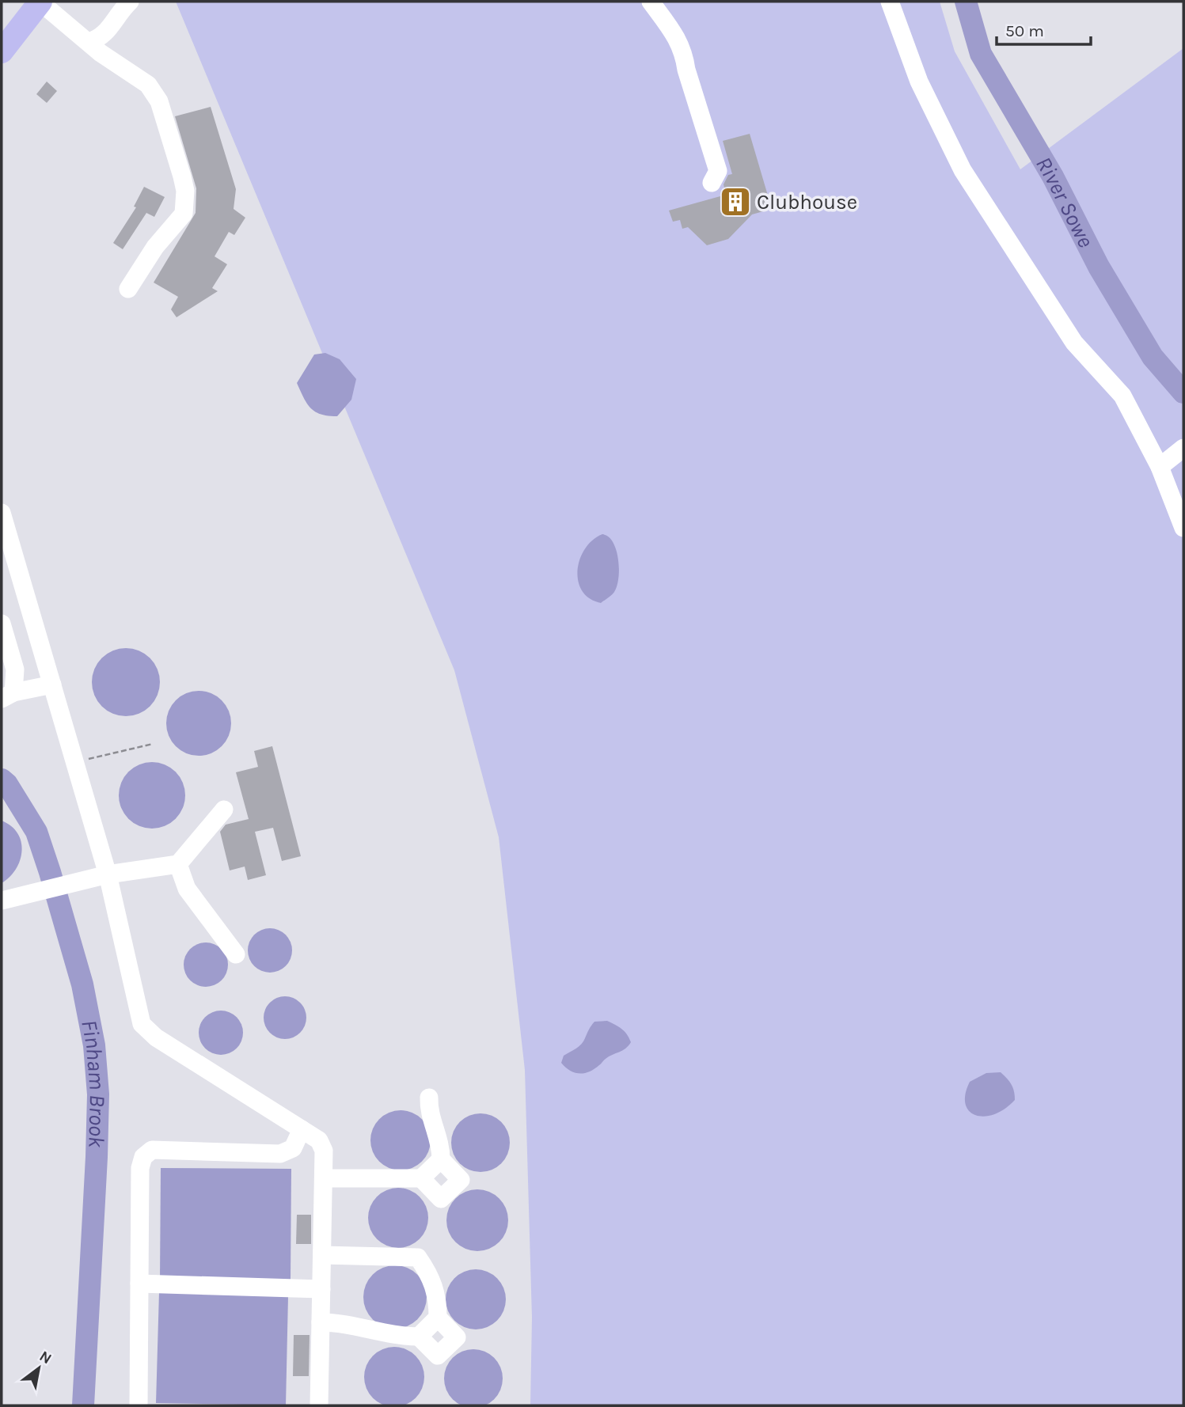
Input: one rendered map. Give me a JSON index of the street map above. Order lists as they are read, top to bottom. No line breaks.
{"water":["River Sowe","Finham Brook"],"places":{"building":["Clubhouse"]},"scale_bar":"50 m","north":"top right"}
